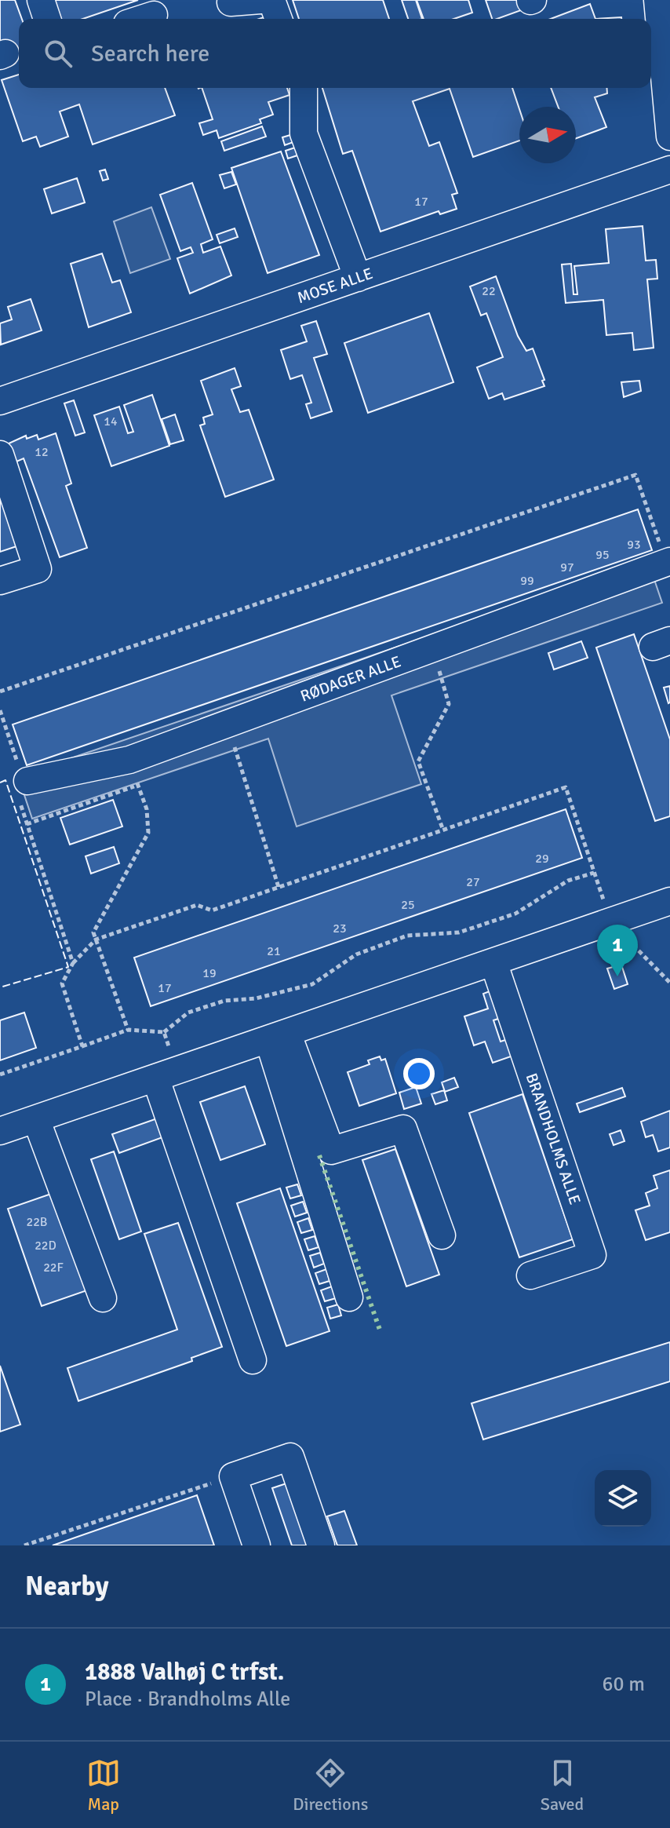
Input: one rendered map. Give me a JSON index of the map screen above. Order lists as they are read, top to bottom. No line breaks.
{"streets":{"street":["MOSE ALLE","RØDAGER ALLE","BRANDHOLMS ALLE"]},"house_numbers":["17","22","14","12","93","95","97","99","29","27","25","23","21","19","17","22B","22D","22F"],"north":"right","page":{"search":"Search here","pins":"1","heading":"Nearby","list":[{"mark":"1","name":"1888 Valhøj C trfst.","note":"Place · Brandholms Alle","value":"60 m"}],"nav":["Map","Directions","Saved"]}}
